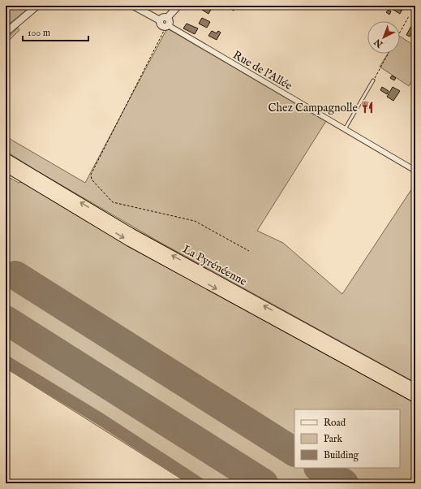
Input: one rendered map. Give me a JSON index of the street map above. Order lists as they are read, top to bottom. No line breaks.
{"streets":{"highway":["La Pyrénéenne"],"street":["Rue de l'Allée"]},"places":{"restaurant":["Chez Campagnolle"]},"legend":["Road","Park","Building"],"scale_bar":"100 m","north":"bottom left"}
